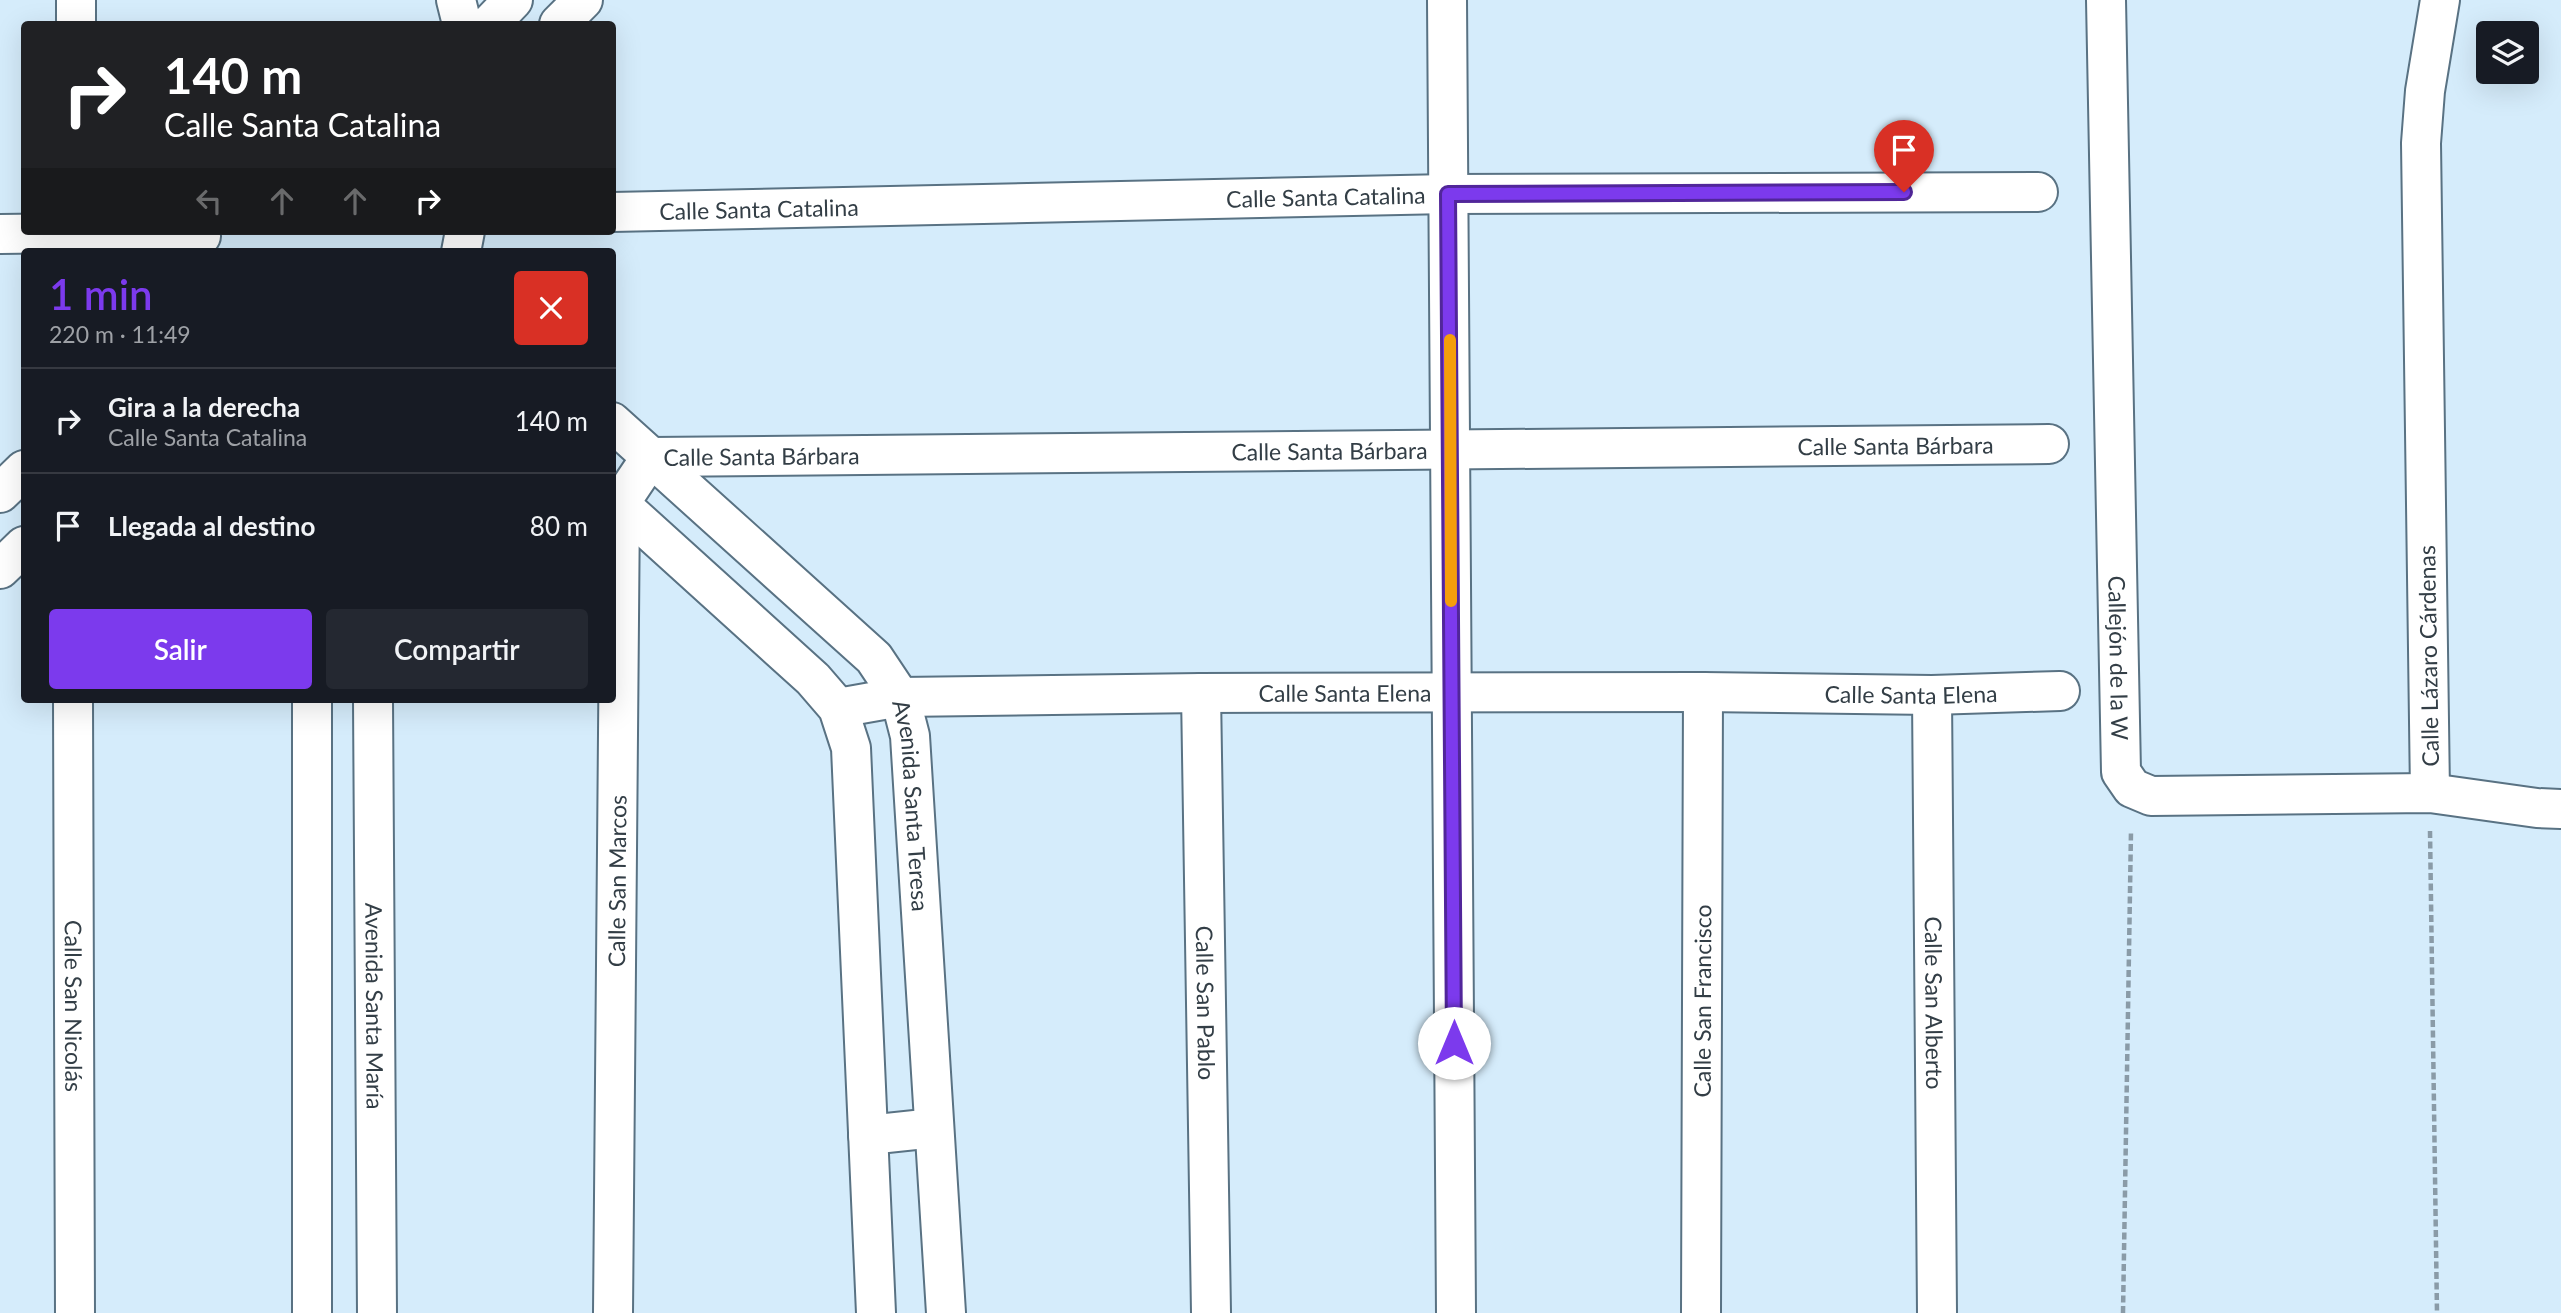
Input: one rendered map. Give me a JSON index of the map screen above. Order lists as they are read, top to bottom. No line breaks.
{"streets":{"street":["Calle Santa Catalina","Calle Santa Bárbara","Calle Lázaro Cárdenas","Callejón de la W","Calle Santa Elena","Avenida Santa Teresa","Calle San Marcos","Calle San Francisco","Calle San Pablo","Calle San Alberto","Calle San Nicolás","Avenida Santa María"]},"crossings":[["Calle Santa Bárbara","Avenida Santa Teresa"],["Calle Santa Elena","Avenida Santa Teresa"],["Calle Santa Elena","Calle San Francisco"],["Calle Santa Elena","Calle San Pablo"],["Calle Santa Elena","Calle San Alberto"]],"page":{"turn":["140 m","Calle Santa Catalina"],"heading":["1 min","220 m · 11:49"],"list":[{"name":"Gira a la derecha","note":"Calle Santa Catalina","value":"140 m"},{"name":"Llegada al destino","value":"80 m"}],"buttons":["Salir","Compartir"]}}
